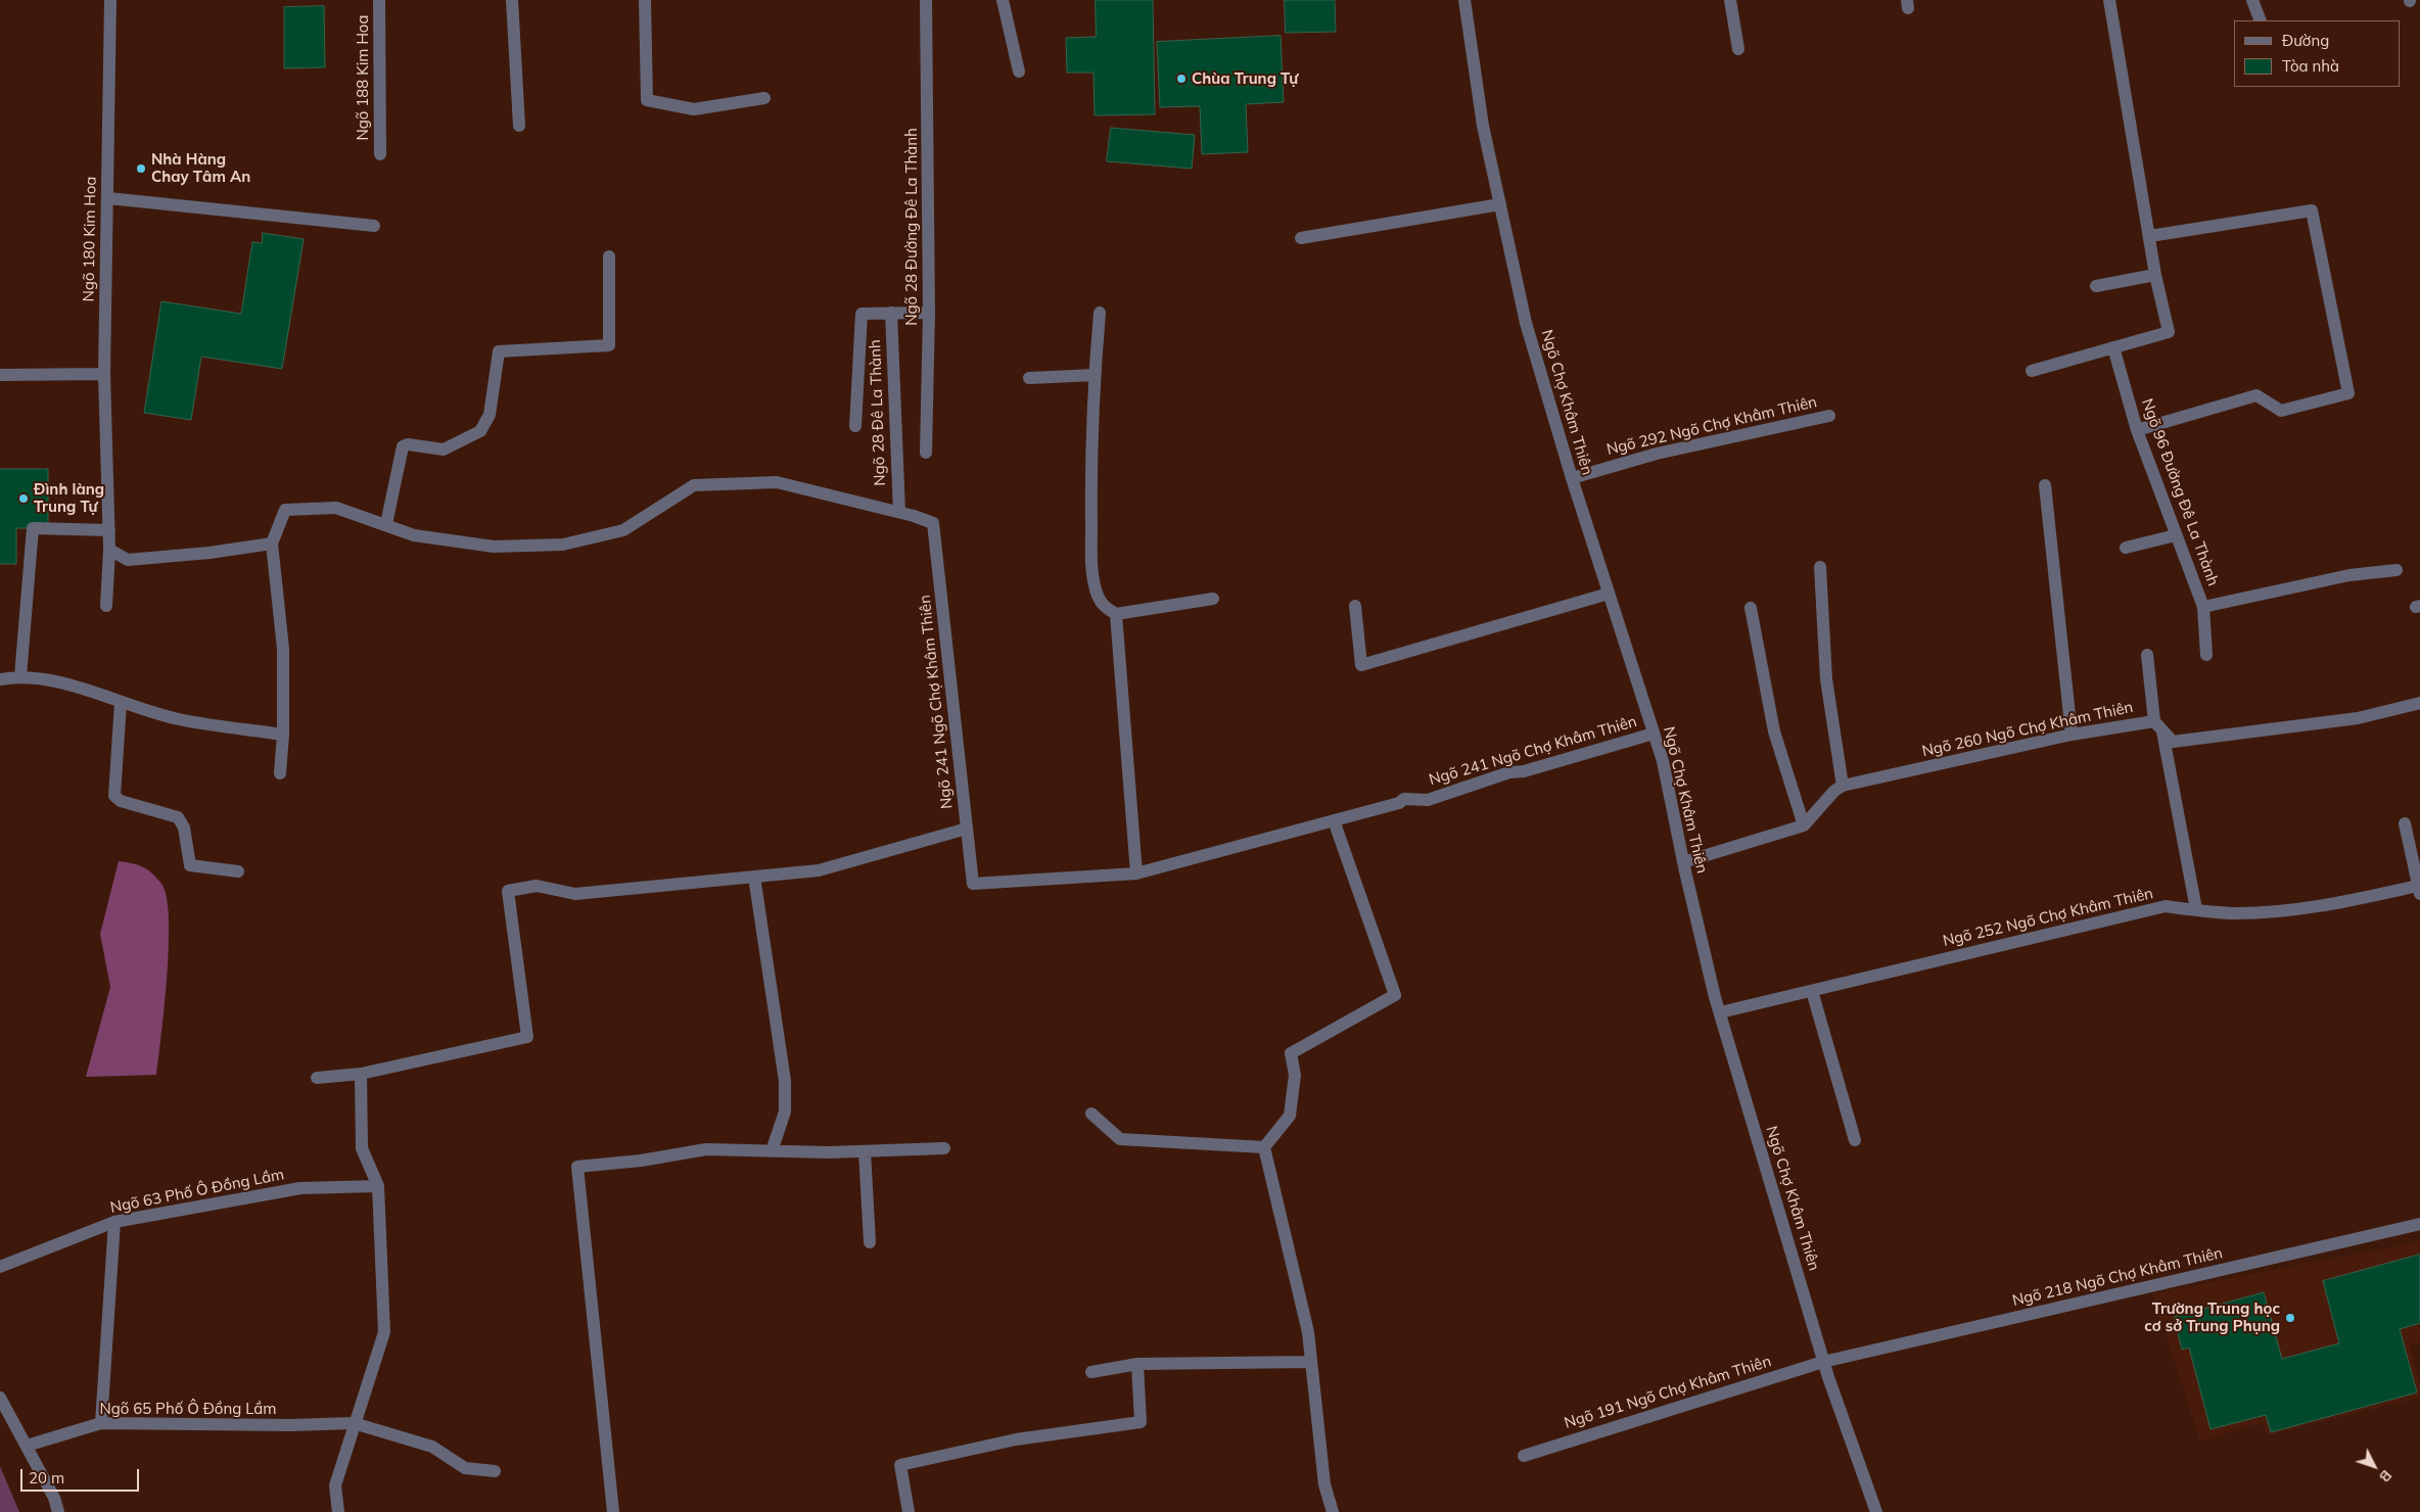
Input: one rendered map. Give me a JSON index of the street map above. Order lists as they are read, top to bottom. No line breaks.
{"streets":{"street":["Ngõ 188 Kim Hoa","Ngõ 28 Đường Đê La Thành","Ngõ 180 Kim Hoa","Ngõ Chợ Khâm Thiên","Ngõ 28 Đê La Thành","Ngõ 292 Ngõ Chợ Khâm Thiên","Ngõ 96 Đường Đê La Thành","Ngõ 241 Ngõ Chợ Khâm Thiên","Ngõ 260 Ngõ Chợ Khâm Thiên","Ngõ 252 Ngõ Chợ Khâm Thiên","Ngõ 63 Phố Ô Đồng Lầm","Ngõ 218 Ngõ Chợ Khâm Thiên","Ngõ 191 Ngõ Chợ Khâm Thiên","Ngõ 65 Phố Ô Đồng Lầm"]},"crossings":[["Ngõ 28 Đường Đê La Thành","Ngõ 28 Đê La Thành"],["Ngõ Chợ Khâm Thiên","Ngõ 292 Ngõ Chợ Khâm Thiên"],["Ngõ Chợ Khâm Thiên","Ngõ 241 Ngõ Chợ Khâm Thiên"],["Ngõ Chợ Khâm Thiên","Ngõ 252 Ngõ Chợ Khâm Thiên"],["Ngõ Chợ Khâm Thiên","Ngõ 218 Ngõ Chợ Khâm Thiên"],["Ngõ Chợ Khâm Thiên","Ngõ 191 Ngõ Chợ Khâm Thiên"],["Ngõ 28 Đê La Thành","Ngõ 241 Ngõ Chợ Khâm Thiên"],["Ngõ 218 Ngõ Chợ Khâm Thiên","Ngõ 191 Ngõ Chợ Khâm Thiên"]],"places":["Chùa Trung Tự","Nhà Hàng Chay Tâm An","Đình làng Trung Tự","Trường Trung học cơ sở Trung Phụng"],"legend":["Đường","Tòa nhà"],"scale_bar":"20 m","north":"bottom right"}
